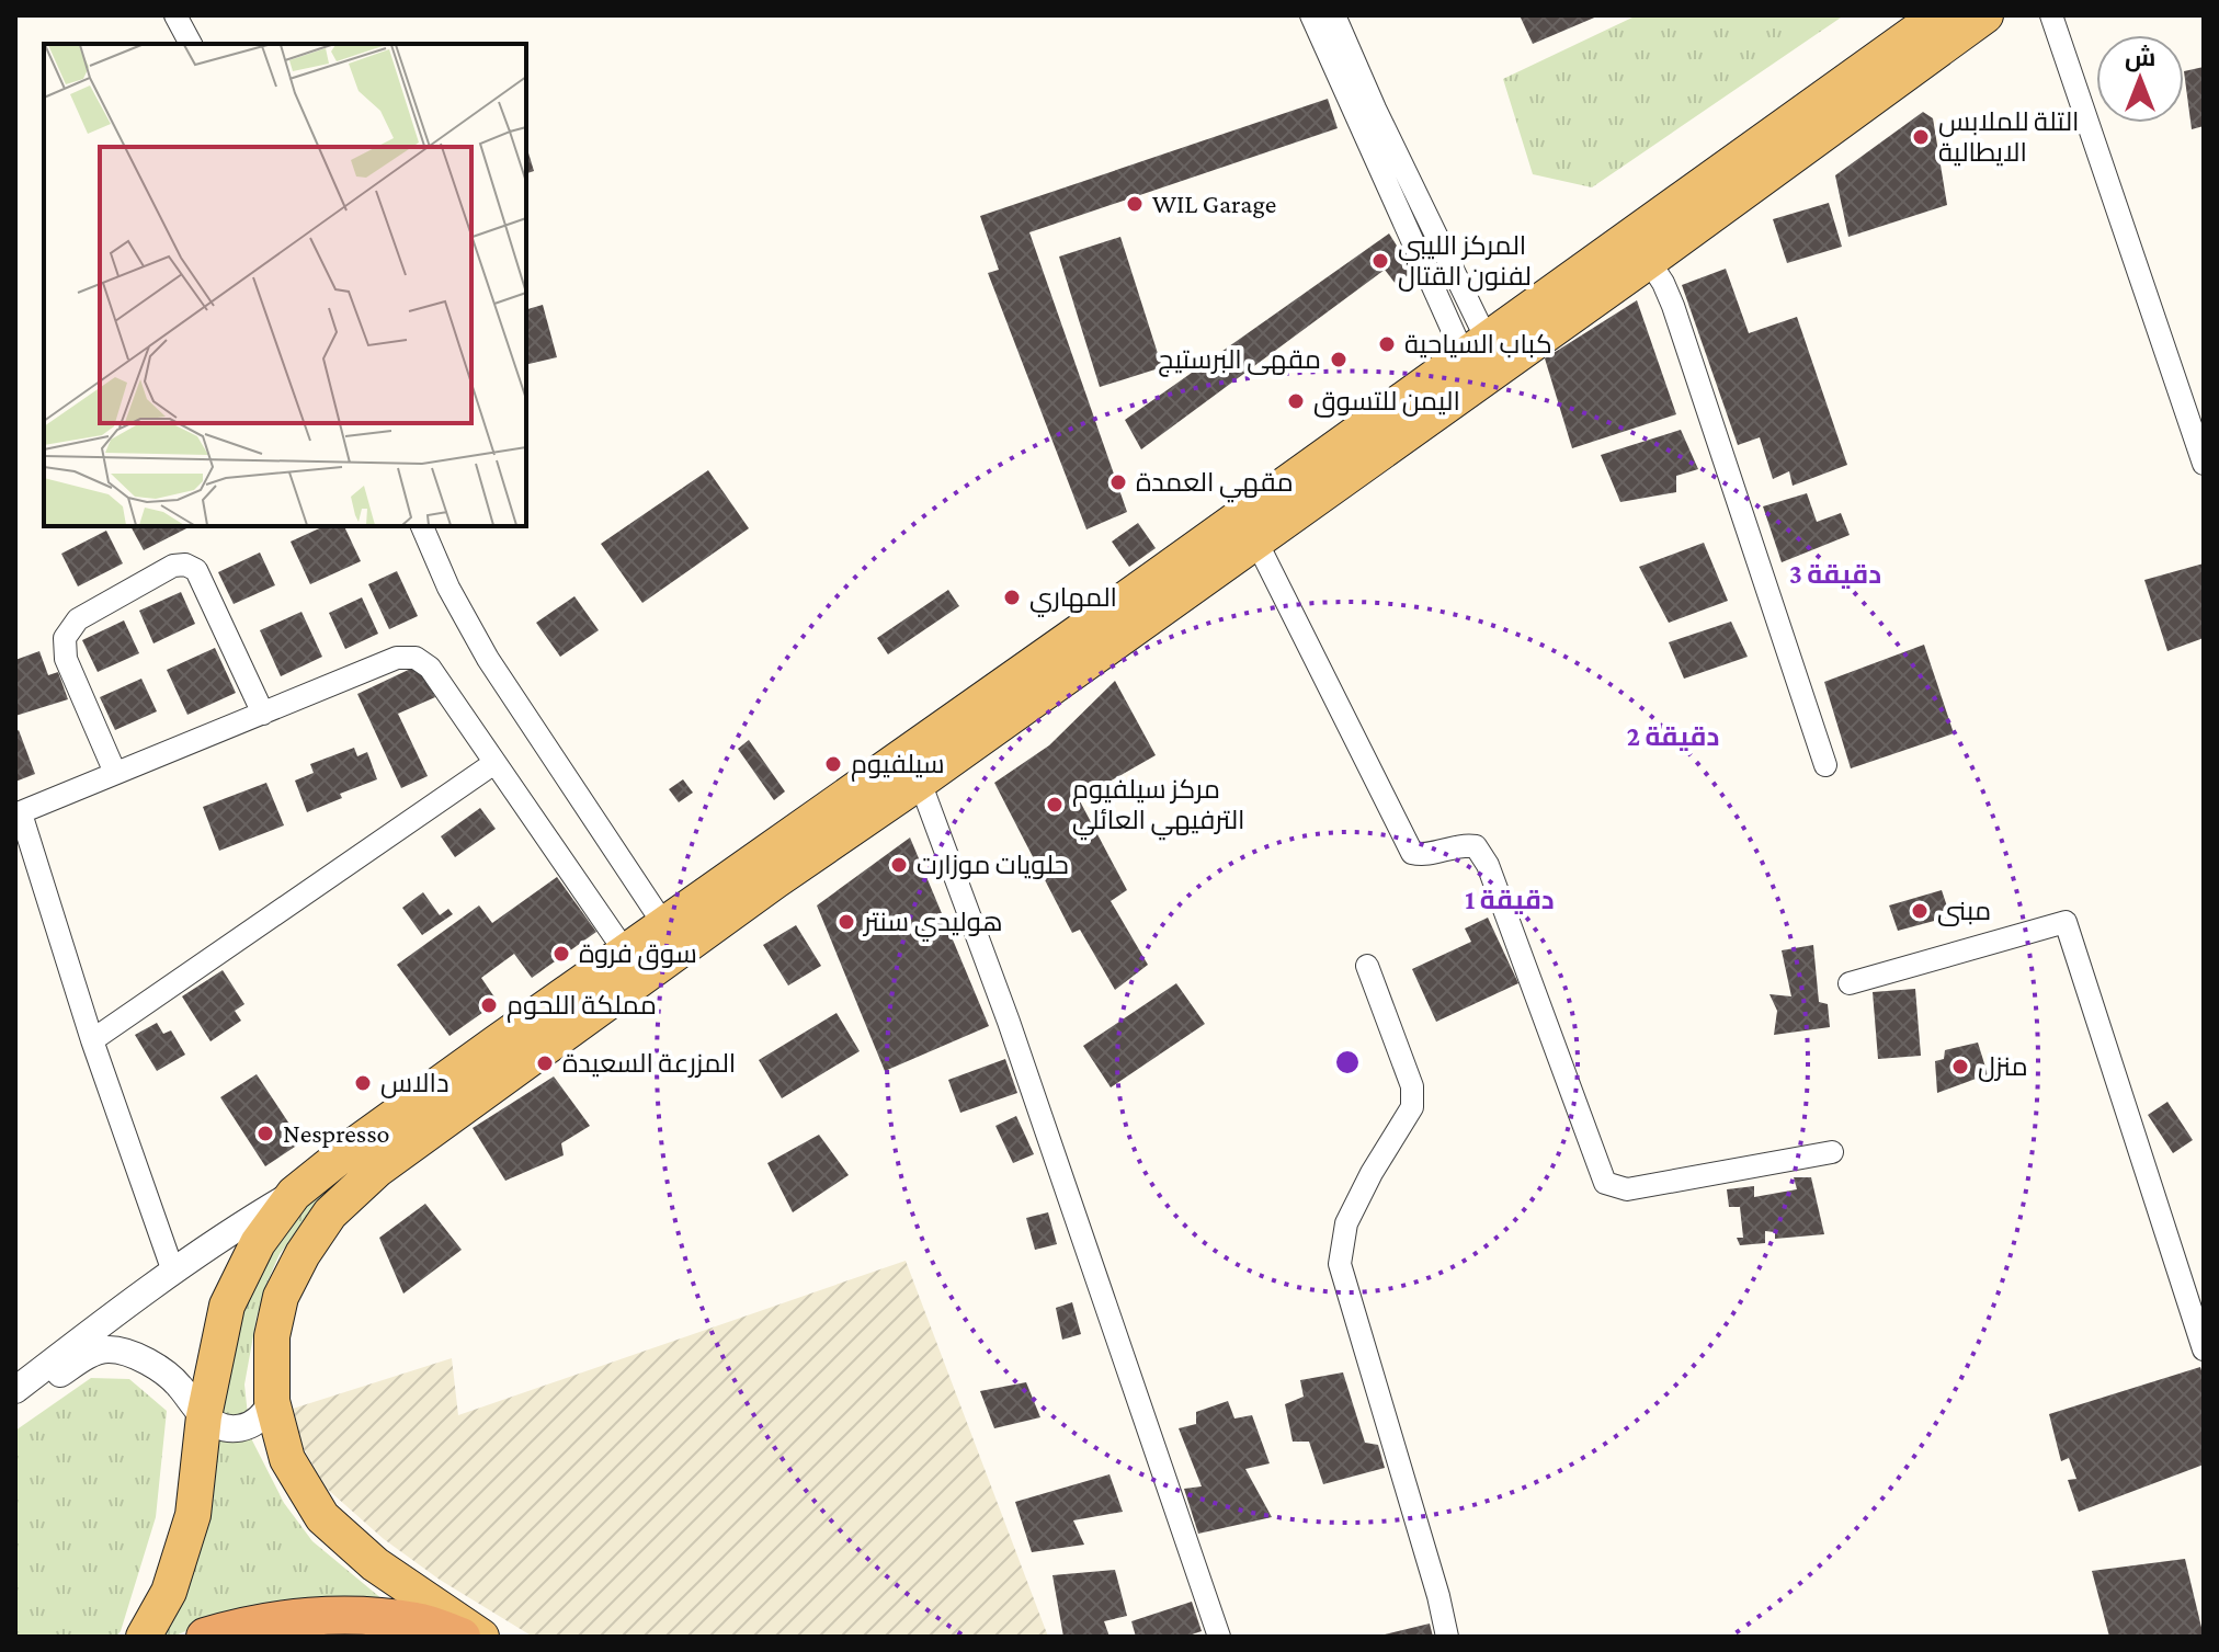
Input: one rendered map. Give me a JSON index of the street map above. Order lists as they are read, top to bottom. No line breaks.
{"places":["التلة للملابس الايطالية","WIL Garage","المركز الليبي لفنون القتال","كباب السياحية","مقهى البرستيج","اليمن للتسوق","مقهي العمدة","المهاري","سيلفيوم","مركز سيلفيوم الترفيهي العائلي","حلويات موزارت","مبنى","هوليدي سنتر","سوق فروة","مملكة اللحوم","المزرعة السعيدة","منزل","دالاس","Nespresso"],"north":"top","rings":["3 دقيقة","2 دقيقة","1 دقيقة"]}
